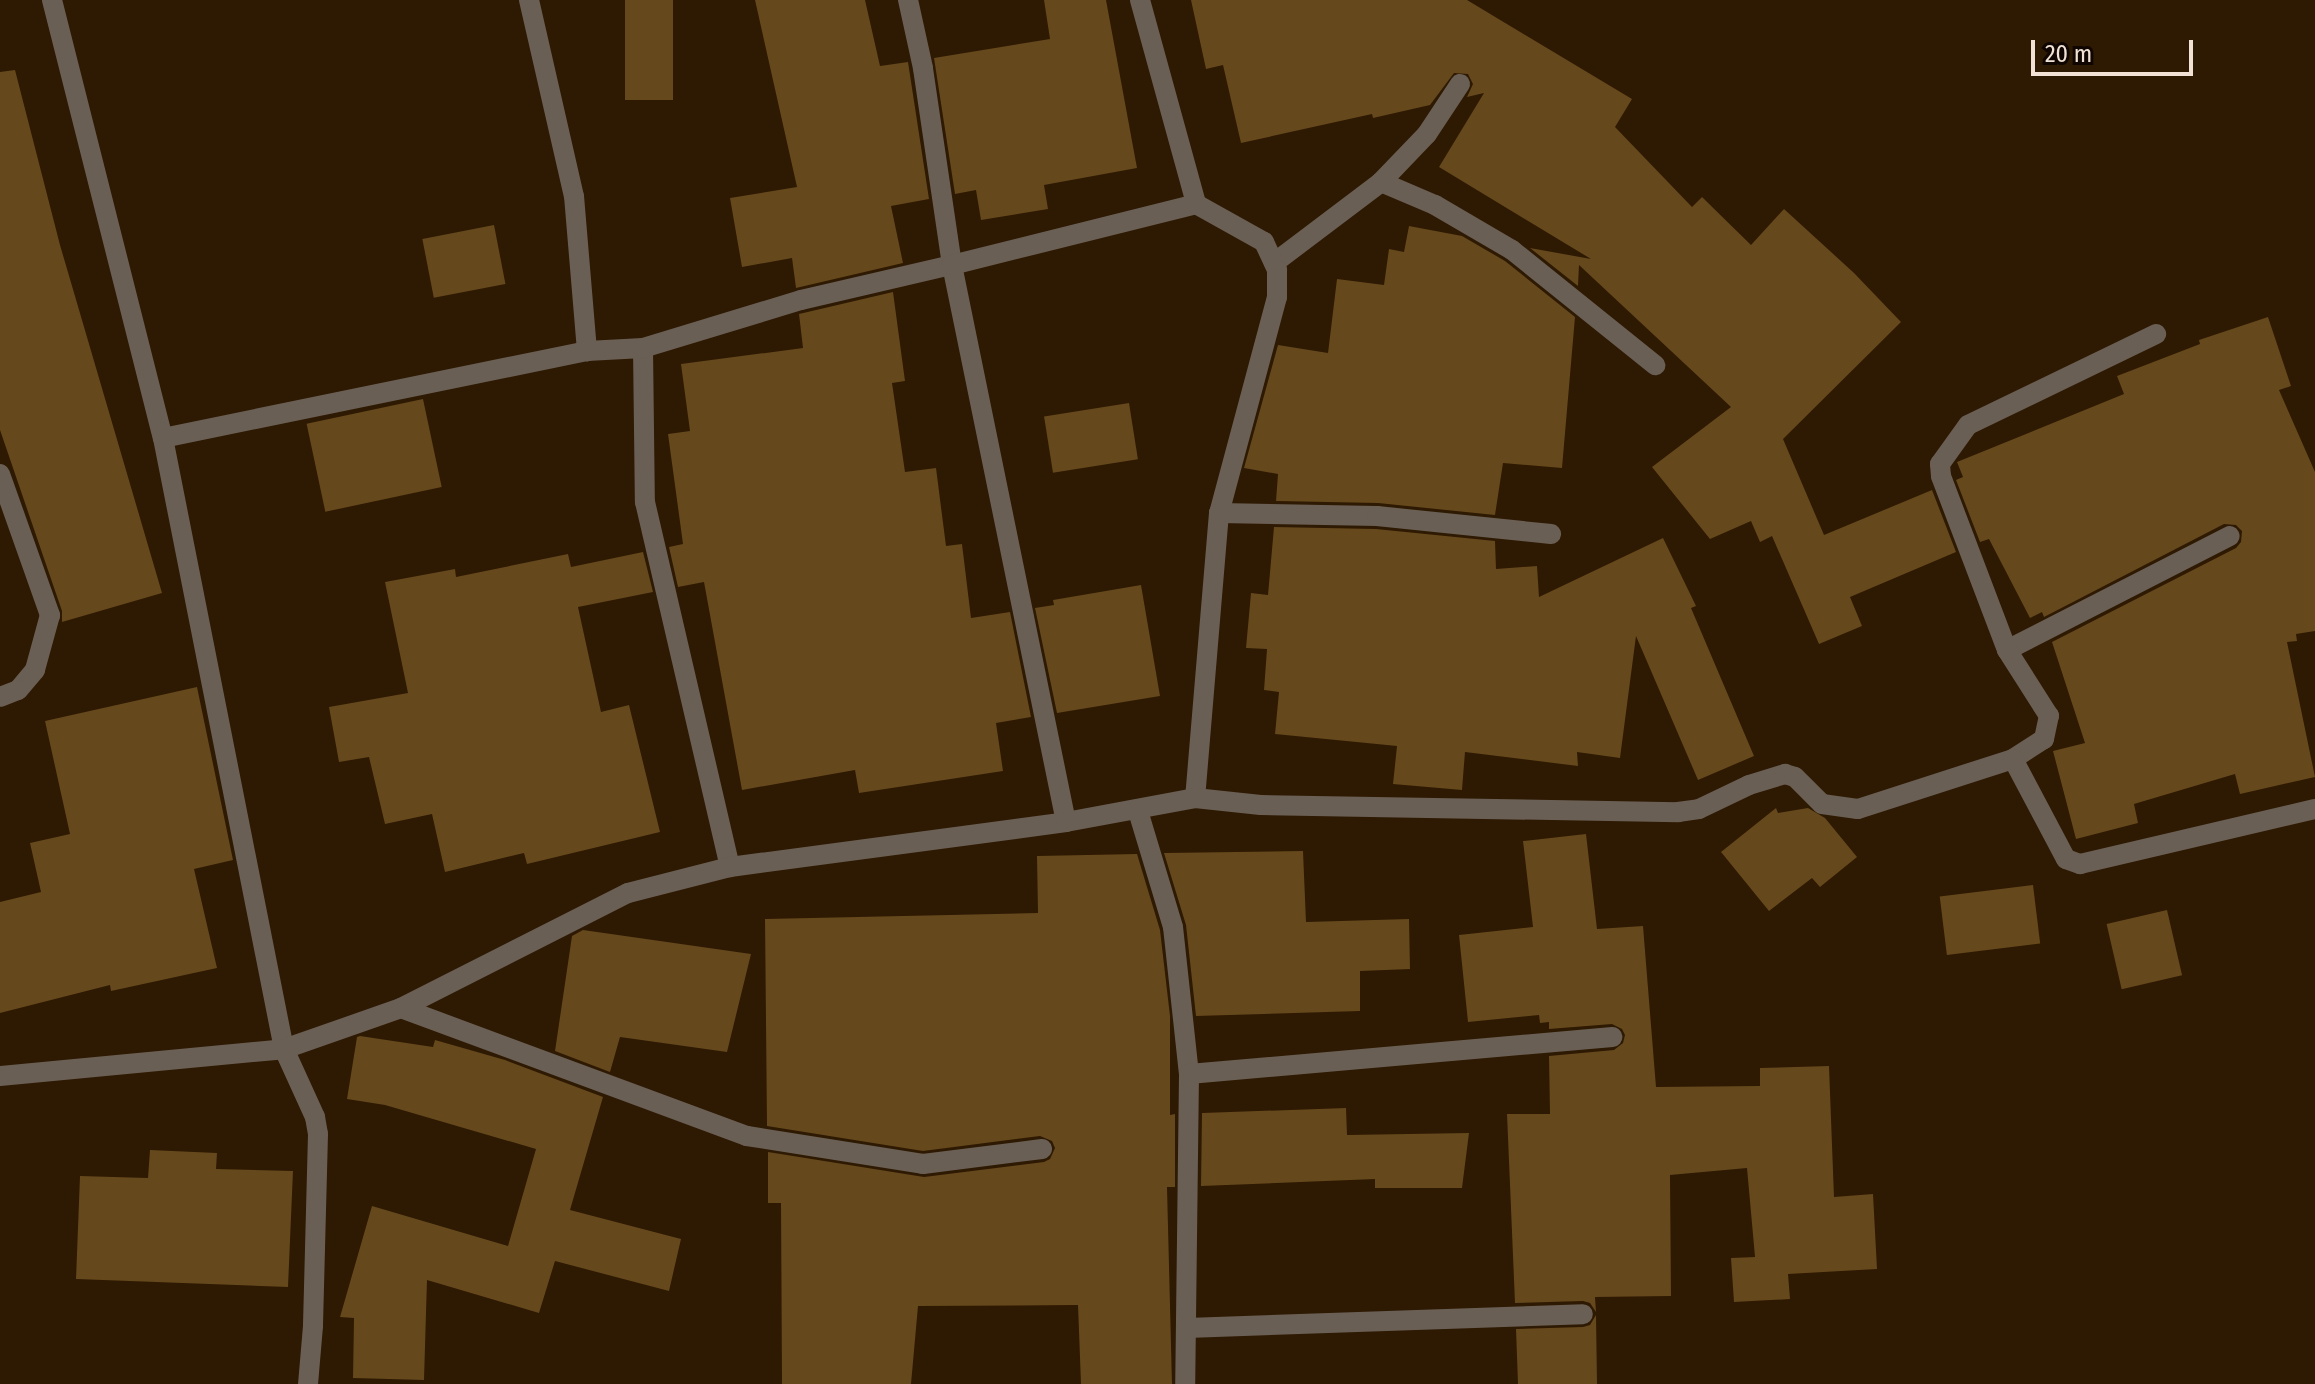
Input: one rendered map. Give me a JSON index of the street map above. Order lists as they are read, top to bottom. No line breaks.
{"scale_bar":"20 m"}
